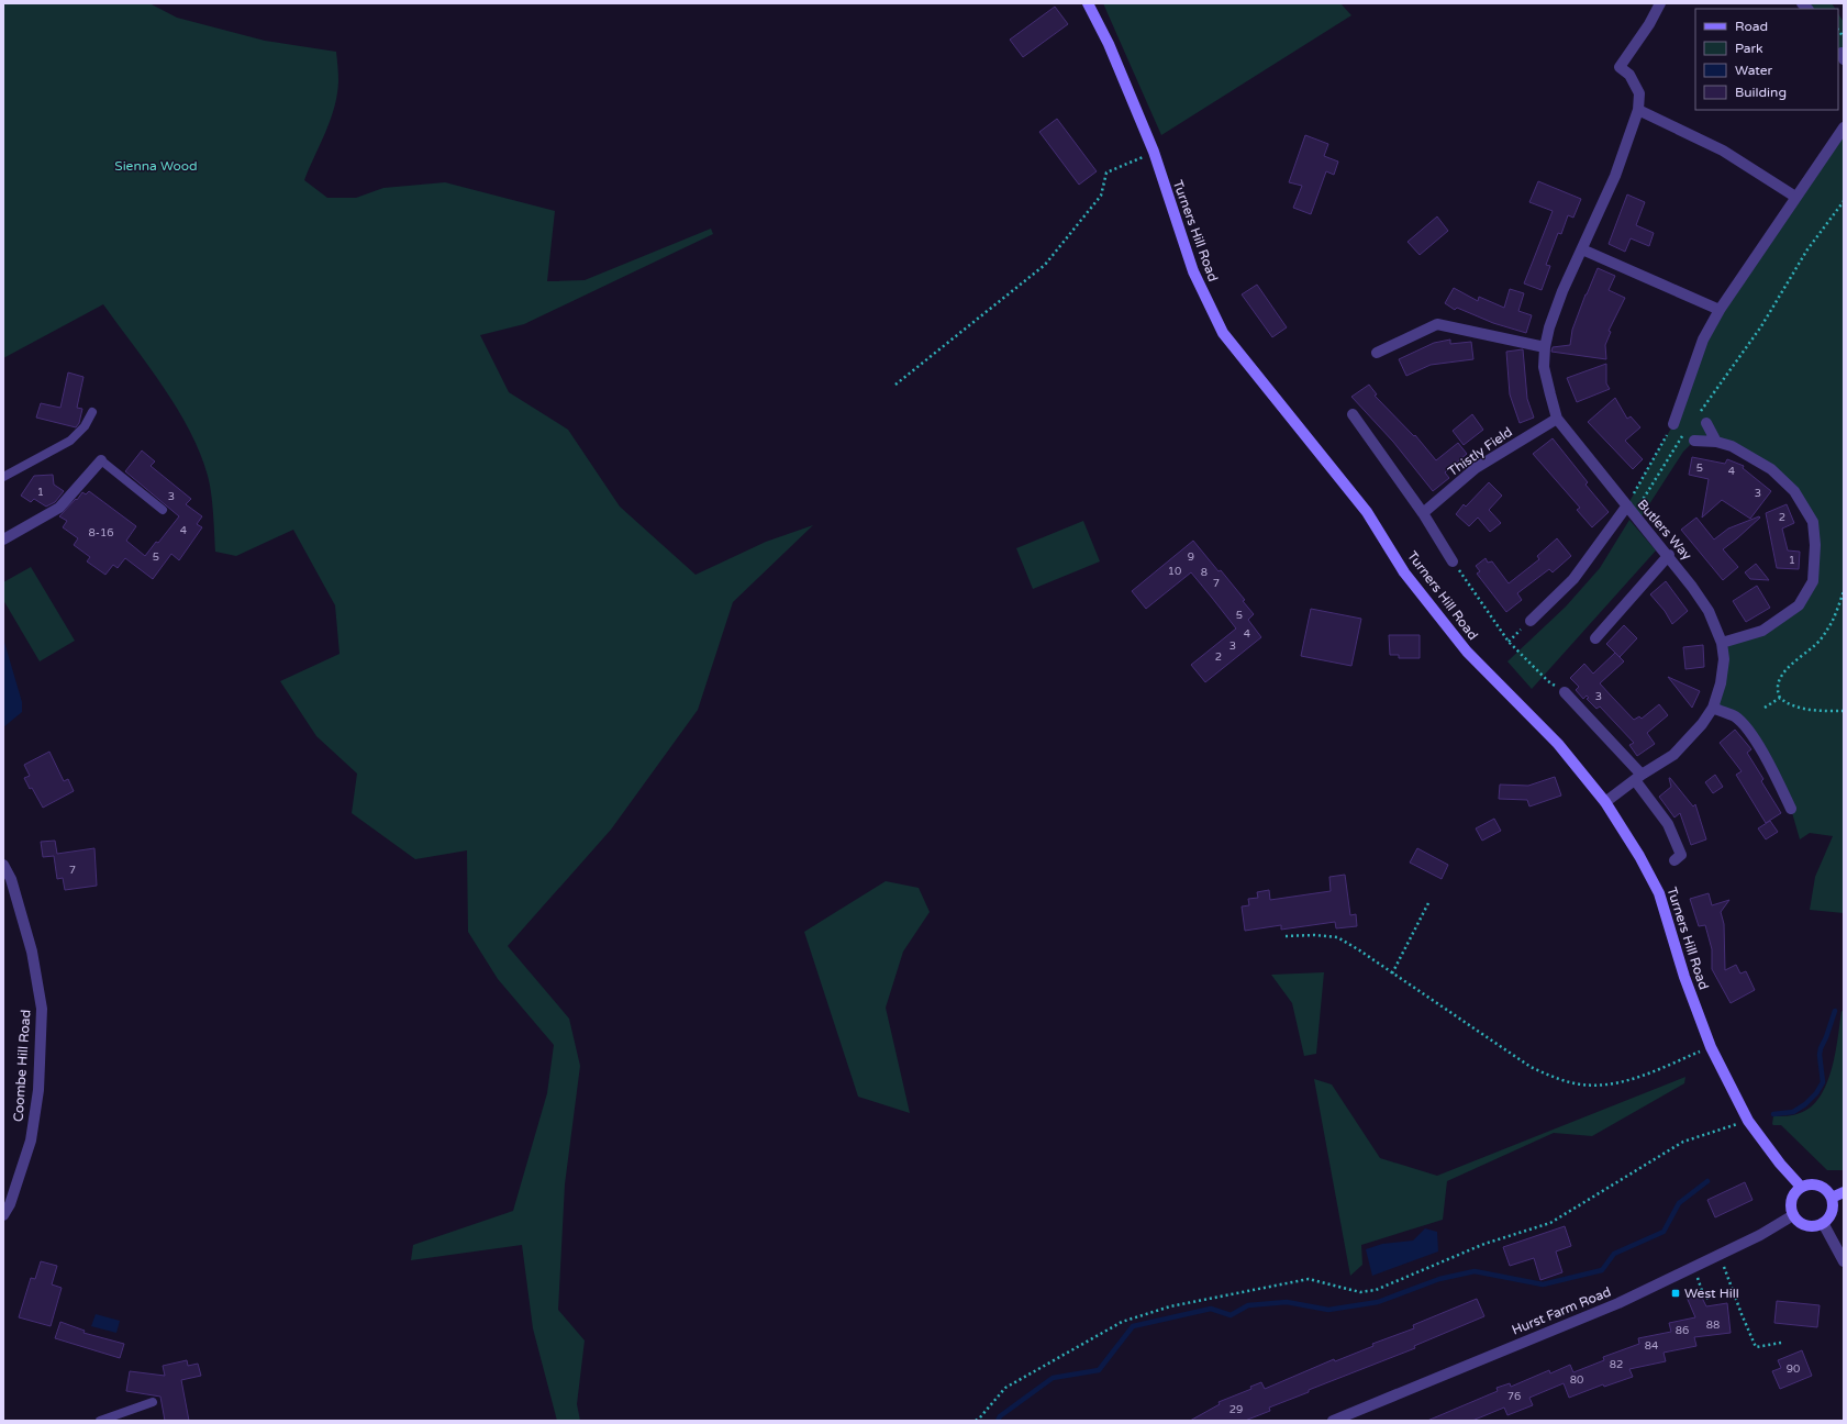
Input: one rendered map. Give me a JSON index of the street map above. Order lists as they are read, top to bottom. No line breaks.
{"streets":{"main road":["Turners Hill Road"],"street":["Thistly Field","Butlers Way","Coombe Hill Road","Hurst Farm Road"]},"crossings":[["Turners Hill Road","Butlers Way"],["Turners Hill Road","Hurst Farm Road"]],"parks":["Sienna Wood"],"places":{"transit":["West Hill"]},"house_numbers":["5","4","1","3","3","2","4","8-16","5","9","1","10","8","7","5","4","3","2","3","7","88","86","84","82","90","80","76","29"],"legend":["Road","Park","Water","Building"]}
